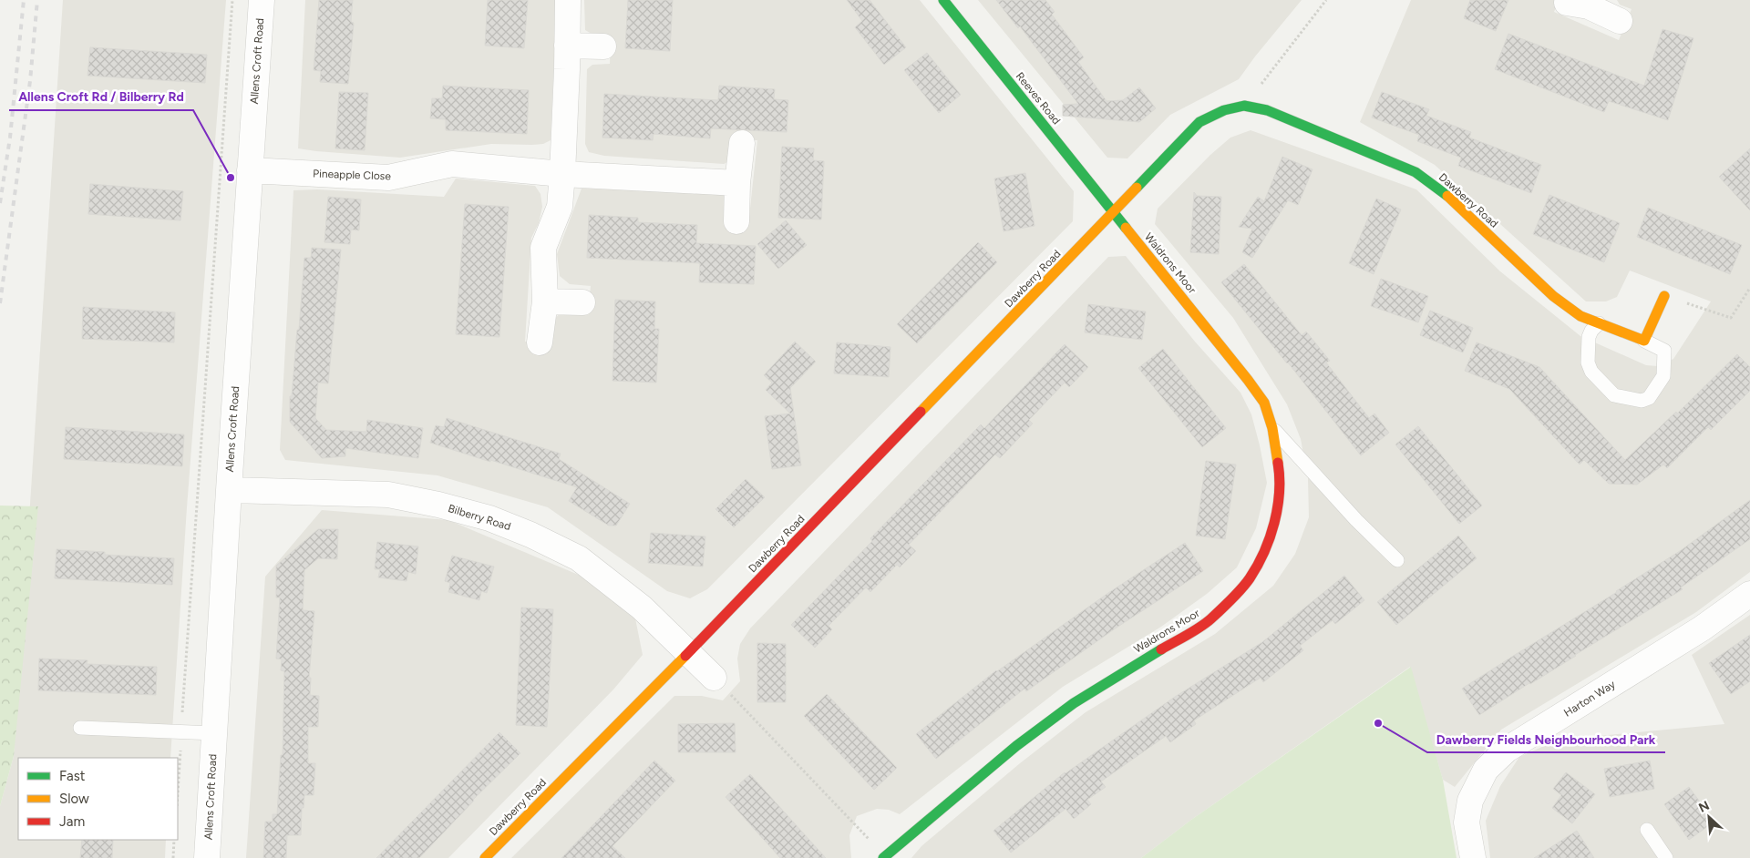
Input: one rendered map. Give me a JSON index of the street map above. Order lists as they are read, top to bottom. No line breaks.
{"streets":{"street":["Allens Croft Road","Reeves Road","Pineapple Close","Dawberry Road","Waldrons Moor","Bilberry Road","Harton Way"]},"crossings":[["Allens Croft Road","Pineapple Close"],["Allens Croft Road","Bilberry Road"],["Reeves Road","Dawberry Road"],["Reeves Road","Waldrons Moor"],["Dawberry Road","Waldrons Moor"],["Dawberry Road","Bilberry Road"]],"places":["Allens Croft Rd / Bilberry Rd","Dawberry Fields Neighbourhood Park"],"legend":["Fast","Slow","Jam"],"north":"top left"}
